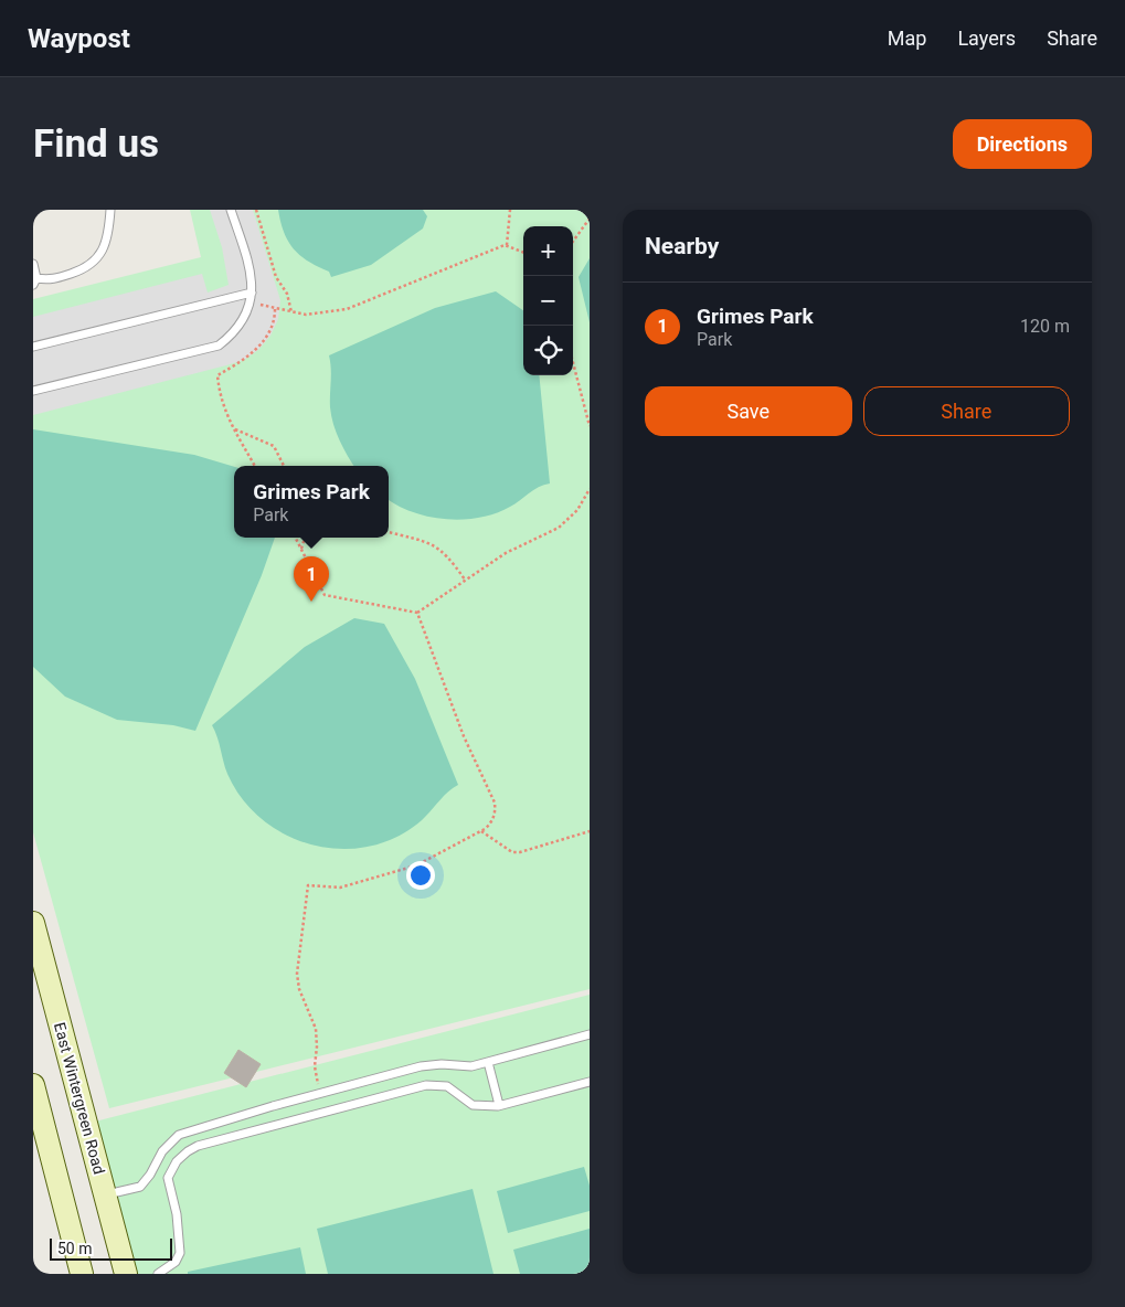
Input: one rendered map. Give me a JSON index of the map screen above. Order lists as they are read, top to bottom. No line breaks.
{"streets":{"main road":["East Wintergreen Road"]},"scale_bar":"50 m","page":{"header":"Waypost","nav":["Map","Layers","Share"],"buttons":["Directions",["Save","Share"]],"title":"Find us","heading":"Nearby","map_buttons":["+","−"],"list":[{"mark":"1","name":"Grimes Park","note":"Park","value":"120 m"}],"popup":["Grimes Park","Park"],"pins":"1","scale":"50 m"}}
